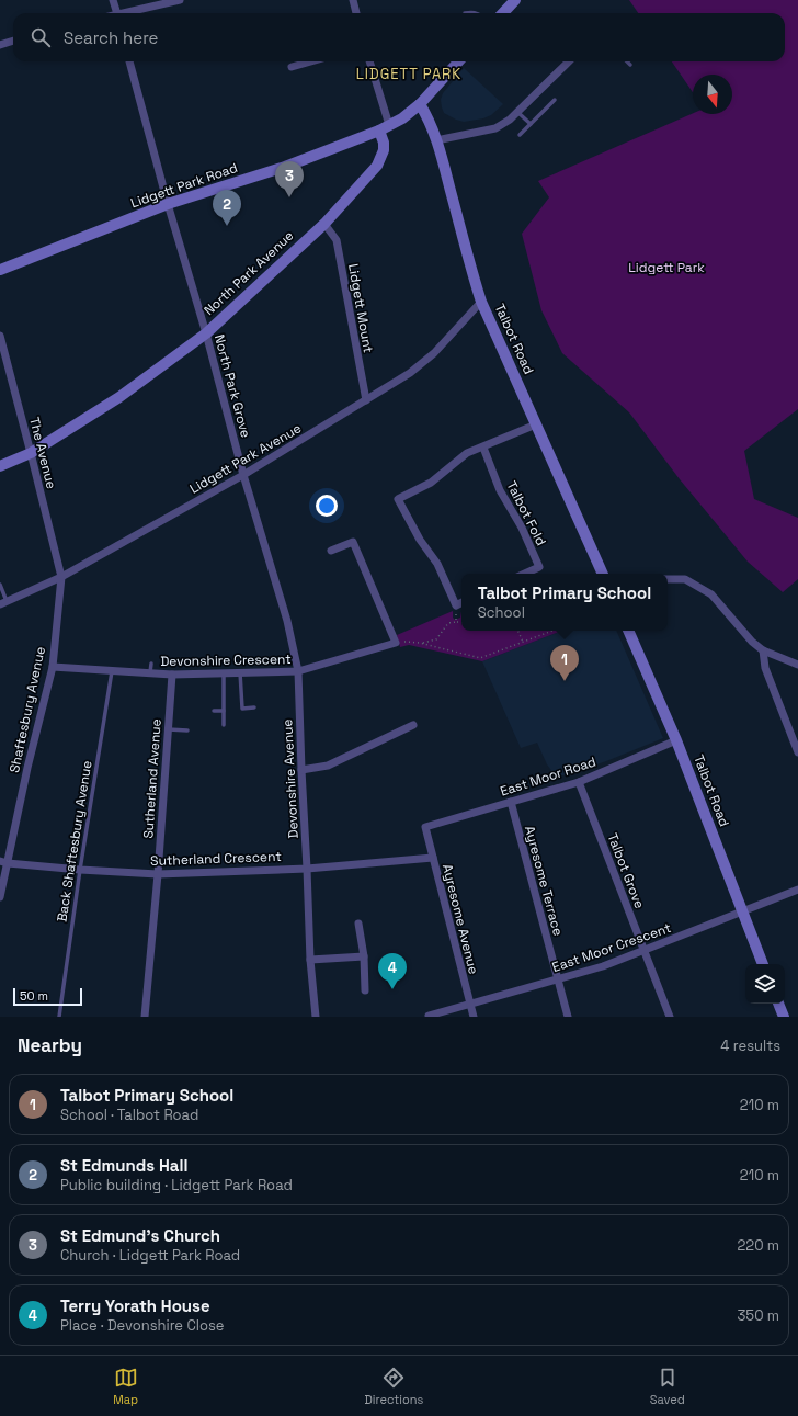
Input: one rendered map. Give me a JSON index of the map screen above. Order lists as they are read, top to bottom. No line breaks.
{"streets":{"street":["Lidgett Park Road","North Park Avenue","Lidgett Mount","Talbot Road","North Park Grove","The Avenue","Lidgett Park Avenue","Talbot Fold","Devonshire Crescent","Shaftesbury Avenue","East Moor Road","Sutherland Avenue","Devonshire Avenue","Sutherland Crescent","Talbot Grove","Ayresome Terrace","Ayresome Avenue","East Moor Crescent"],"lane":["Back Shaftesbury Avenue"]},"crossings":[["Lidgett Park Road","North Park Avenue"],["Lidgett Park Road","North Park Grove"],["North Park Avenue","Lidgett Mount"],["North Park Avenue","North Park Grove"],["North Park Avenue","The Avenue"],["Lidgett Mount","Lidgett Park Avenue"],["Talbot Road","Lidgett Park Avenue"],["Talbot Road","East Moor Road"],["Talbot Road","East Moor Crescent"],["North Park Grove","Lidgett Park Avenue"],["North Park Grove","Devonshire Crescent"],["North Park Grove","Devonshire Avenue"],["The Avenue","Lidgett Park Avenue"],["The Avenue","Shaftesbury Avenue"],["Lidgett Park Avenue","Shaftesbury Avenue"],["Devonshire Crescent","Shaftesbury Avenue"],["Devonshire Crescent","Sutherland Avenue"],["Devonshire Crescent","Devonshire Avenue"],["Devonshire Crescent","Back Shaftesbury Avenue"],["Shaftesbury Avenue","Sutherland Crescent"],["East Moor Road","Talbot Grove"],["East Moor Road","Ayresome Terrace"],["East Moor Road","Ayresome Avenue"],["Sutherland Avenue","Sutherland Crescent"],["Devonshire Avenue","Sutherland Crescent"],["Back Shaftesbury Avenue","Sutherland Crescent"],["Sutherland Crescent","Ayresome Avenue"],["Talbot Grove","East Moor Crescent"],["Ayresome Terrace","East Moor Crescent"],["Ayresome Avenue","East Moor Crescent"]],"districts":["LIDGETT PARK"],"parks":["Lidgett Park"],"scale_bar":"50 m","north":"bottom","page":{"search":"Search here","pins":["3","2","1","4"],"popup":["Talbot Primary School","School"],"scale":"50 m","heading":["Nearby","4 results"],"list":[{"mark":"1","name":"Talbot Primary School","note":"School · Talbot Road","value":"210 m"},{"mark":"2","name":"St Edmunds Hall","note":"Public building · Lidgett Park Road","value":"210 m"},{"mark":"3","name":"St Edmund's Church","note":"Church · Lidgett Park Road","value":"220 m"},{"mark":"4","name":"Terry Yorath House","note":"Place · Devonshire Close","value":"350 m"}],"nav":["Map","Directions","Saved"]}}
